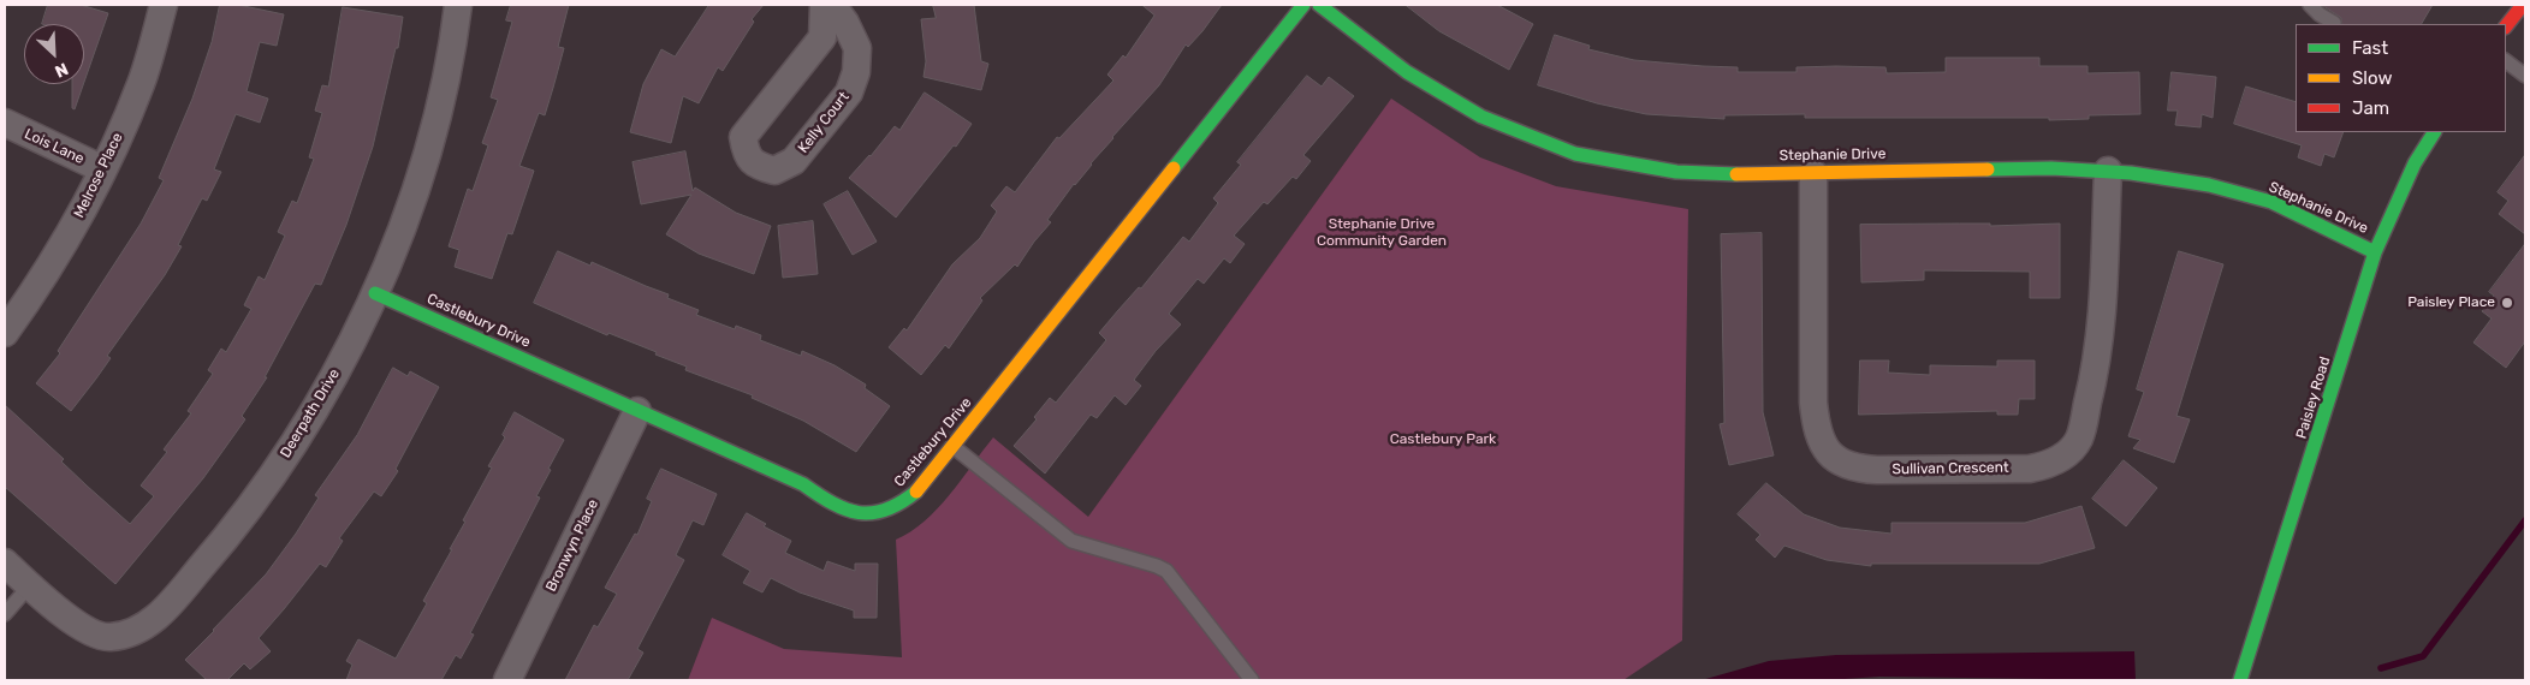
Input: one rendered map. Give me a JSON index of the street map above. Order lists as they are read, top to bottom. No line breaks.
{"streets":{"street":["Kelly Court","Lois Lane","Stephanie Drive","Melrose Place","Castlebury Drive","Paisley Road","Deerpath Drive","Sullivan Crescent","Bronwyn Place"]},"crossings":[["Lois Lane","Melrose Place"],["Stephanie Drive","Paisley Road"],["Stephanie Drive","Sullivan Crescent"],["Castlebury Drive","Deerpath Drive"],["Castlebury Drive","Bronwyn Place"]],"parks":["Stephanie Drive Community Garden","Castlebury Park"],"places":["Paisley Place"],"legend":["Fast","Slow","Jam"],"north":"bottom right"}
